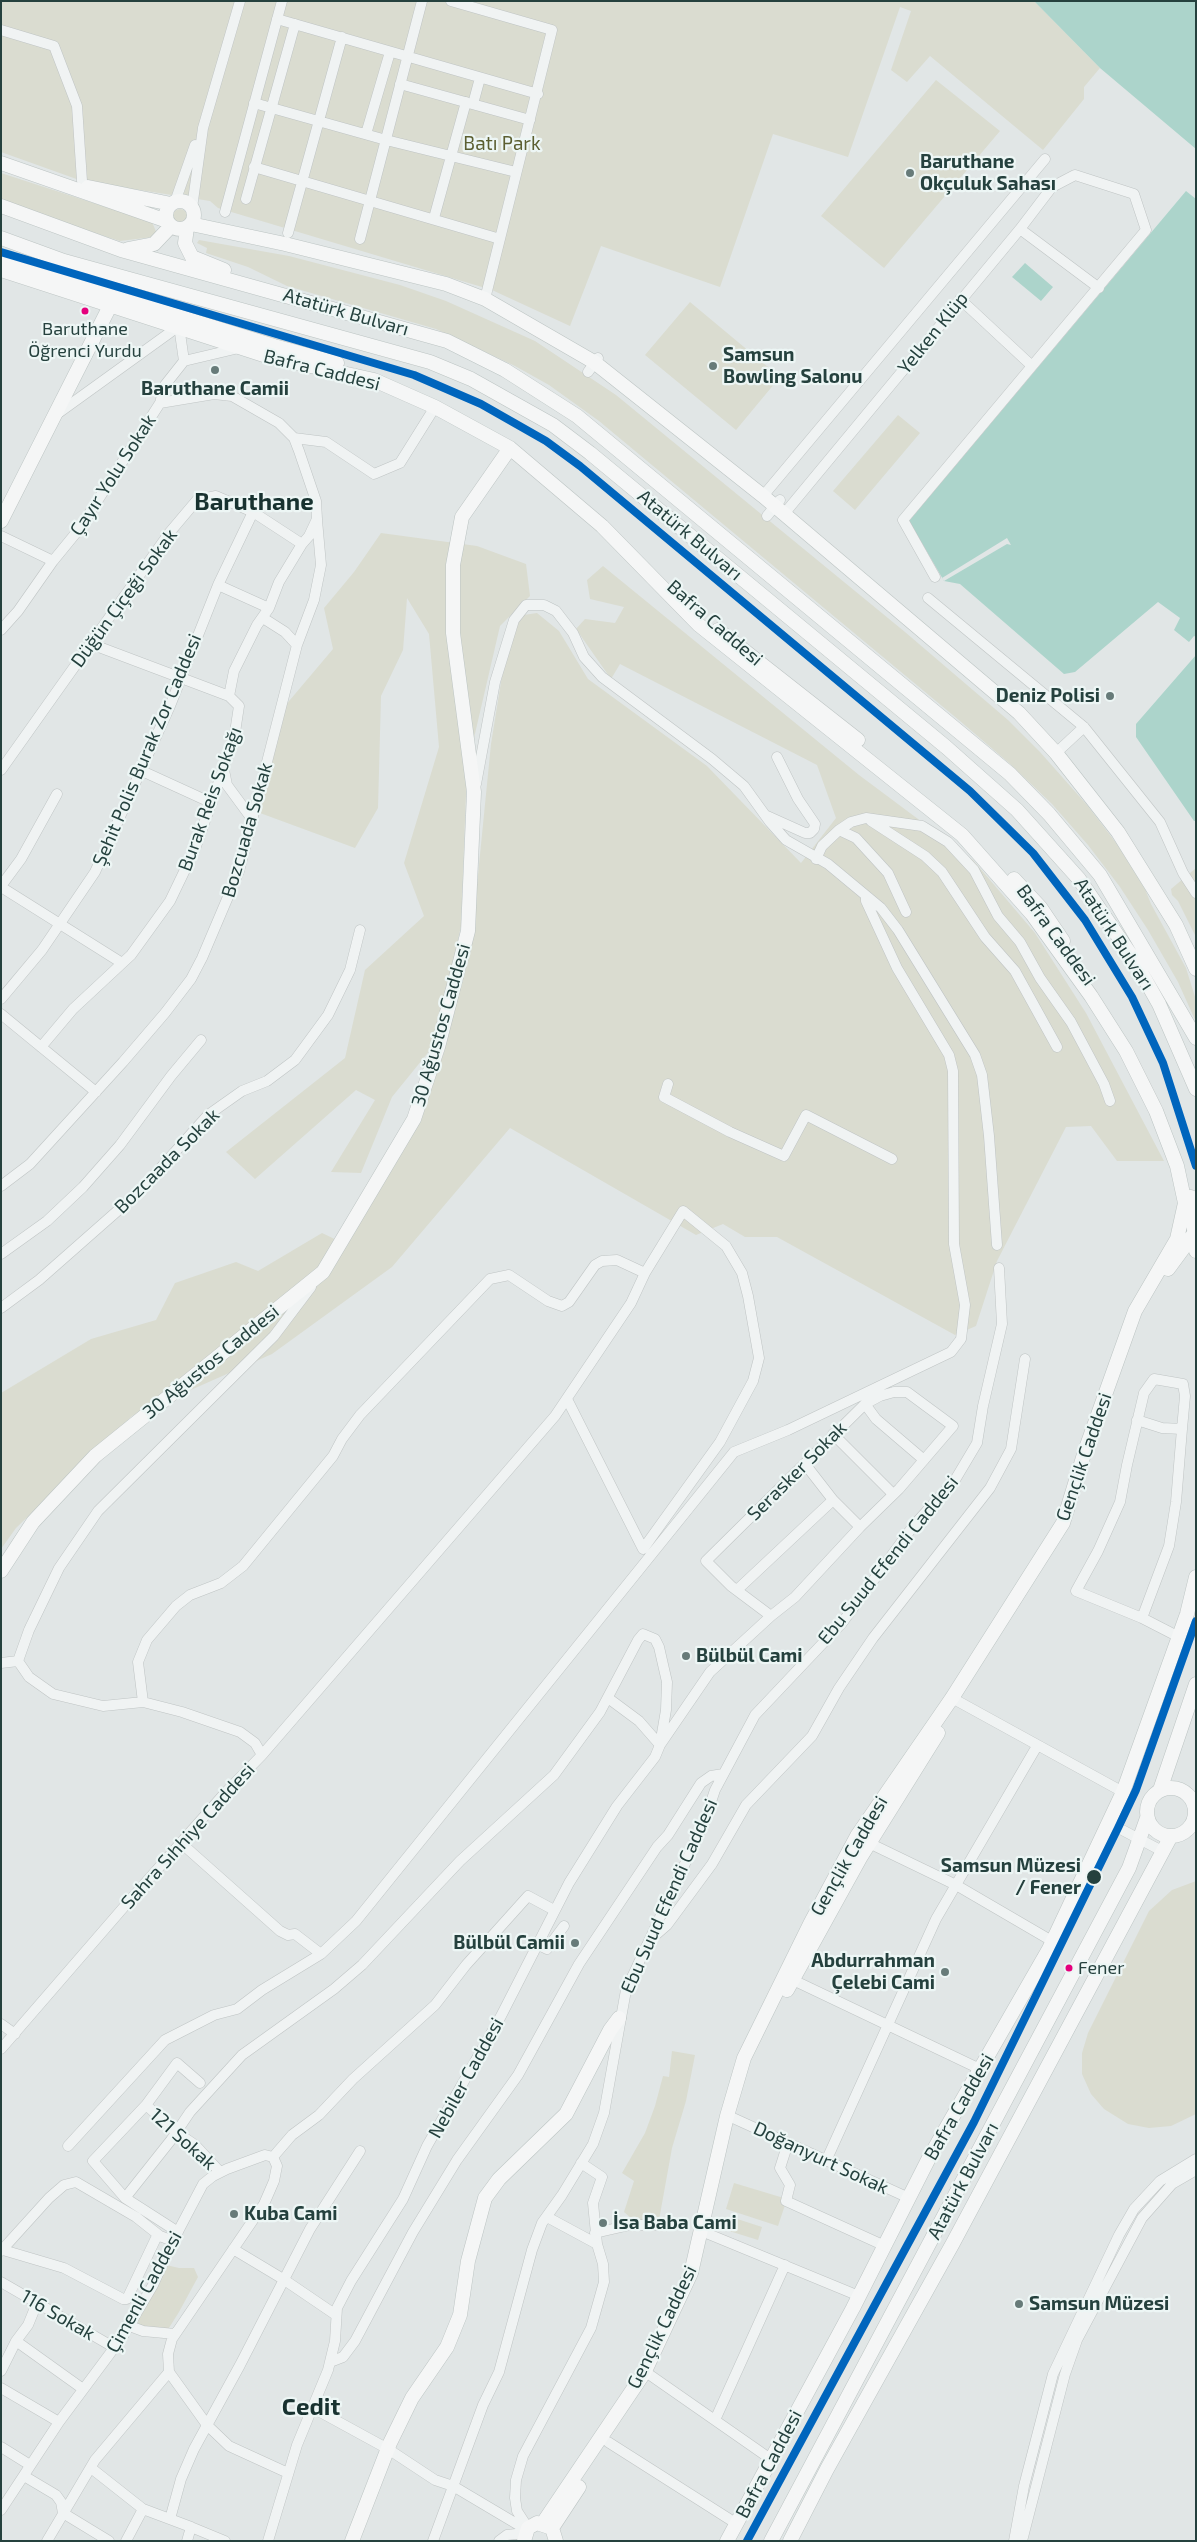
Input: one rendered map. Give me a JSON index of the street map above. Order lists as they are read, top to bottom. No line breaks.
{"streets":{"main road":["Atatürk Bulvarı","Bafra Caddesi","30 Ağustos Caddesi","Gençlik Caddesi","Ebu Suud Efendi Caddesi"],"street":["Yelken Klüp","Çayır Yolu Sokak","Düğün Çiçeği Sokak","Şehit Polis Burak Zor Caddesi","Burak Reis Sokağı","Bozcuada Sokak","Bozcaada Sokak","Serasker Sokak","Sahra Sıhhiye Caddesi","Nebiler Caddesi","121 Sokak","Doğanyurt Sokak","Çimenli Caddesi","116 Sokak"]},"crossings":[["Bafra Caddesi","30 Ağustos Caddesi"],["Bafra Caddesi","Gençlik Caddesi"],["Bafra Caddesi","Doğanyurt Sokak"],["Düğün Çiçeği Sokak","Şehit Polis Burak Zor Caddesi"],["Düğün Çiçeği Sokak","Burak Reis Sokağı"],["Burak Reis Sokağı","Bozcuada Sokak"],["Gençlik Caddesi","Doğanyurt Sokak"],["121 Sokak","Çimenli Caddesi"],["Çimenli Caddesi","116 Sokak"]],"districts":["Baruthane","Cedit"],"parks":["Batı Park"],"places":["Baruthane Okçuluk Sahası","Baruthane Öğrenci Yurdu","Samsun Bowling Salonu","Baruthane Camii","Deniz Polisi","Bülbül Cami","Samsun Müzesi / Fener","Bülbül Camii","Fener","Abdurrahman Çelebi Cami","Kuba Cami","İsa Baba Cami","Samsun Müzesi"]}
